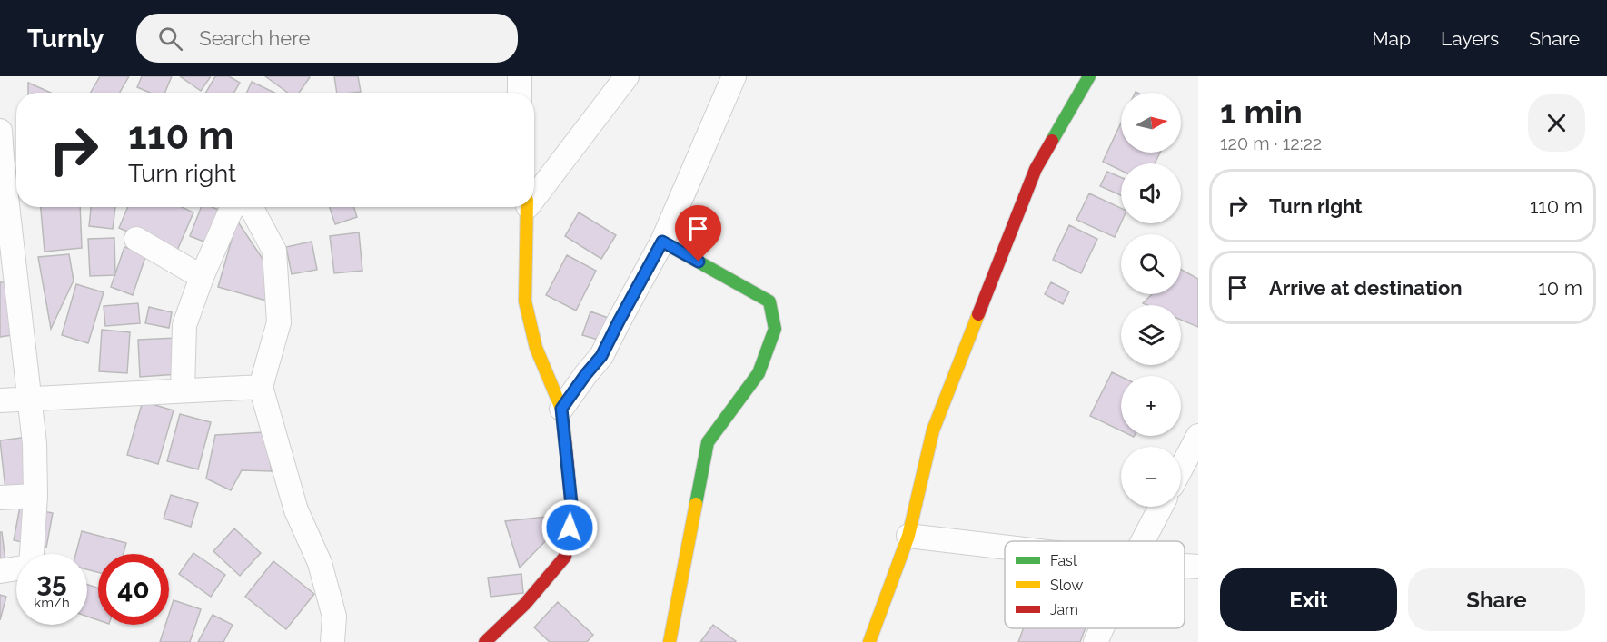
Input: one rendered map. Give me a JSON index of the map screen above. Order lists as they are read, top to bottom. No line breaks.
{"legend":["Fast","Slow","Jam"],"north":"right","page":{"header":"Turnly","search":"Search here","nav":["Map","Layers","Share"],"heading":["1 min","120 m · 12:22"],"map_buttons":["+","−"],"turn":["110 m","Turn right"],"list":[{"name":"Turn right","value":"110 m"},{"name":"Arrive at destination","value":"10 m"}],"speed":"35 km/h","limit":"40","buttons":["Exit","Share"]}}
